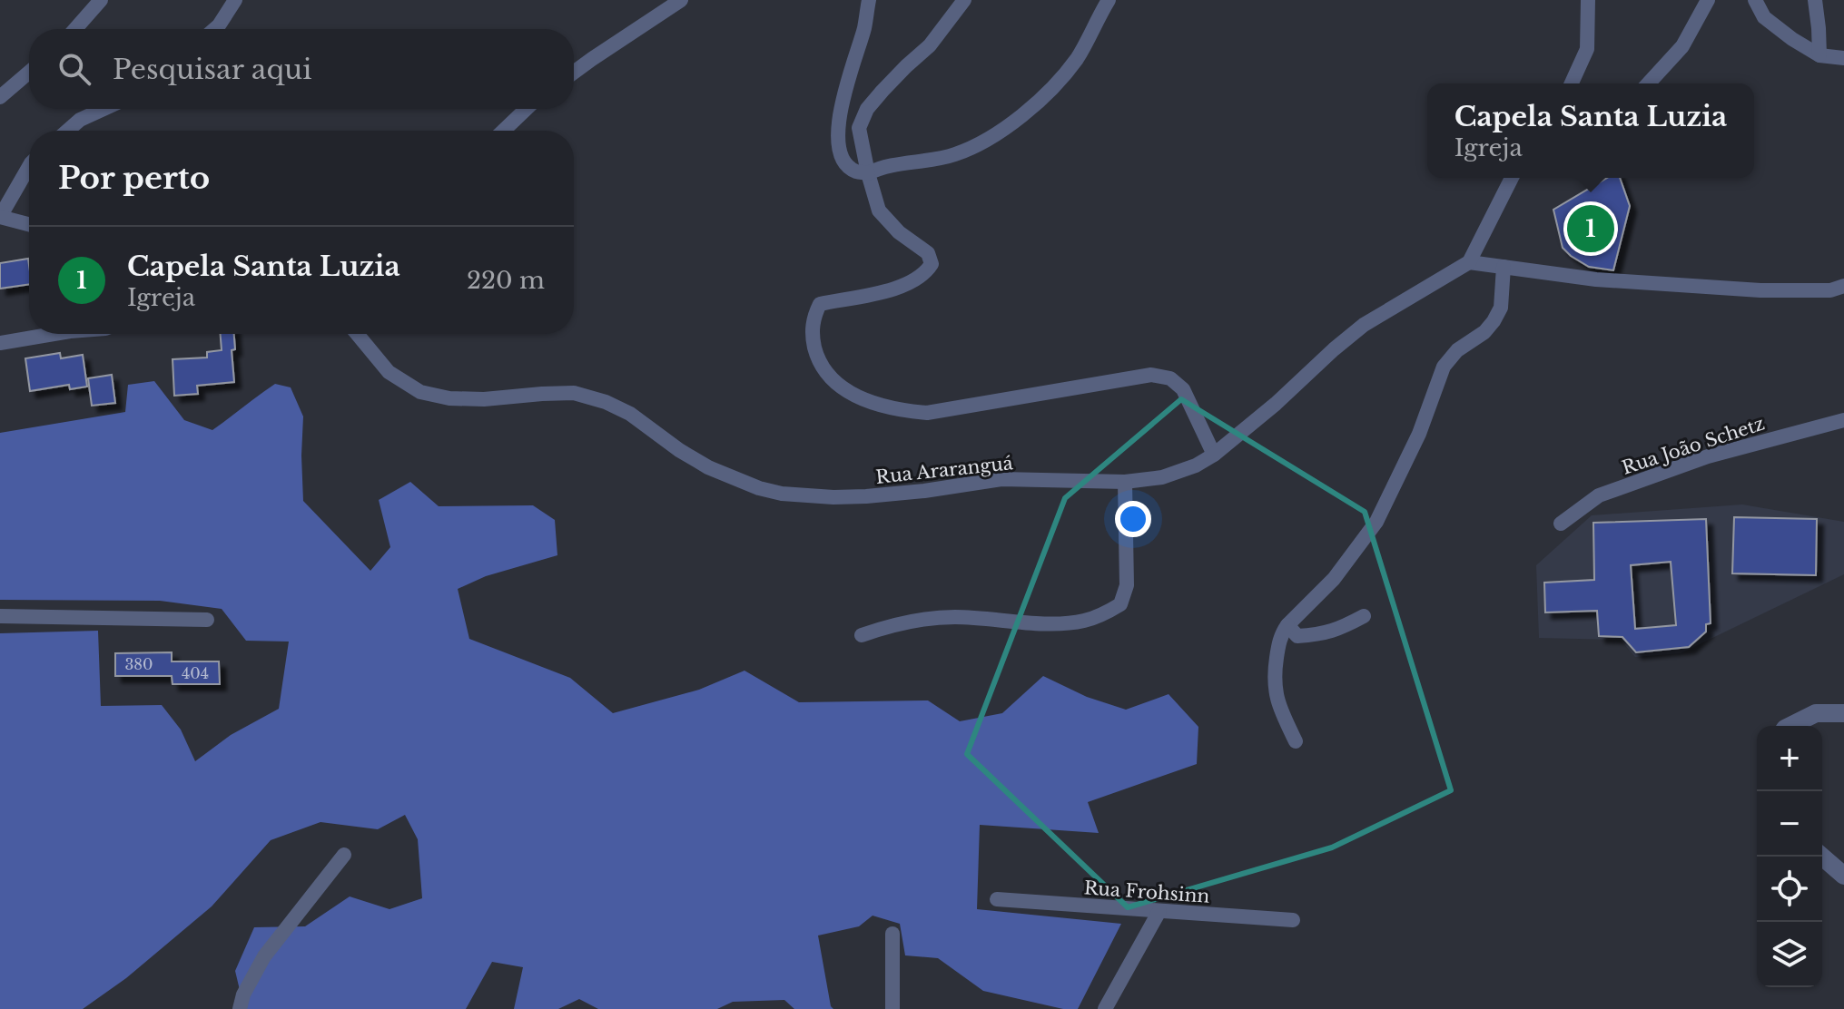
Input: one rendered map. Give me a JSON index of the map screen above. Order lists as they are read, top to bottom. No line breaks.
{"streets":{"street":["Rua João Schetz","Rua Araranguá","Rua Frohsinn"]},"house_numbers":["380","404"],"page":{"search":"Pesquisar aqui","popup":["Capela Santa Luzia","Igreja"],"heading":"Por perto","pins":"1","list":[{"mark":"1","name":"Capela Santa Luzia","note":"Igreja","value":"220 m"}],"map_buttons":["+","−"]}}
